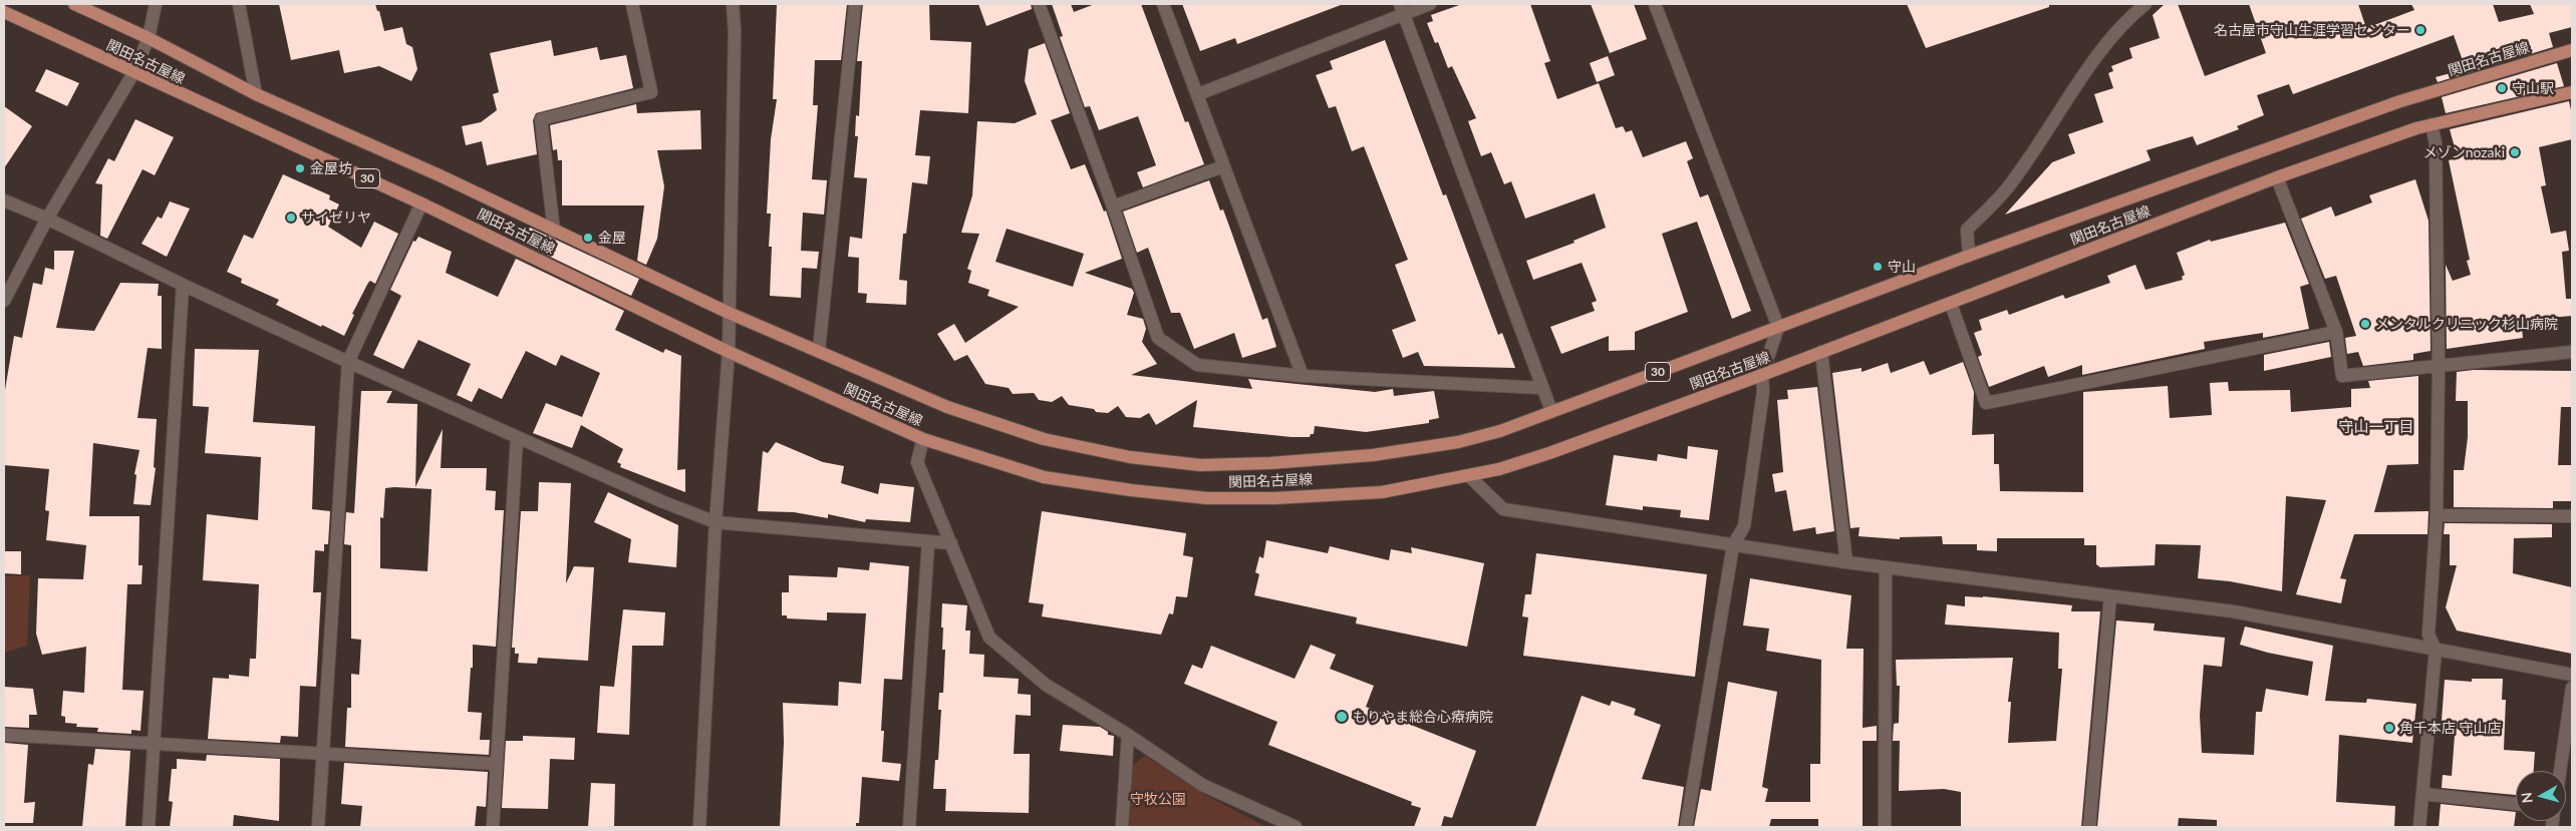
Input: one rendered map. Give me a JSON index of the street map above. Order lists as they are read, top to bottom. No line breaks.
{"streets":{"main road":["関田名古屋線","30"]},"districts":["守山一丁目"],"parks":["守牧公園"],"places":["名古屋市守山生涯学習センター","守山駅","メゾンnozaki","金屋坊","サイゼリヤ","金屋","守山","メンタルクリニック杉山病院","もりやま総合心療病院","角千本店 守山店"],"north":"left"}
